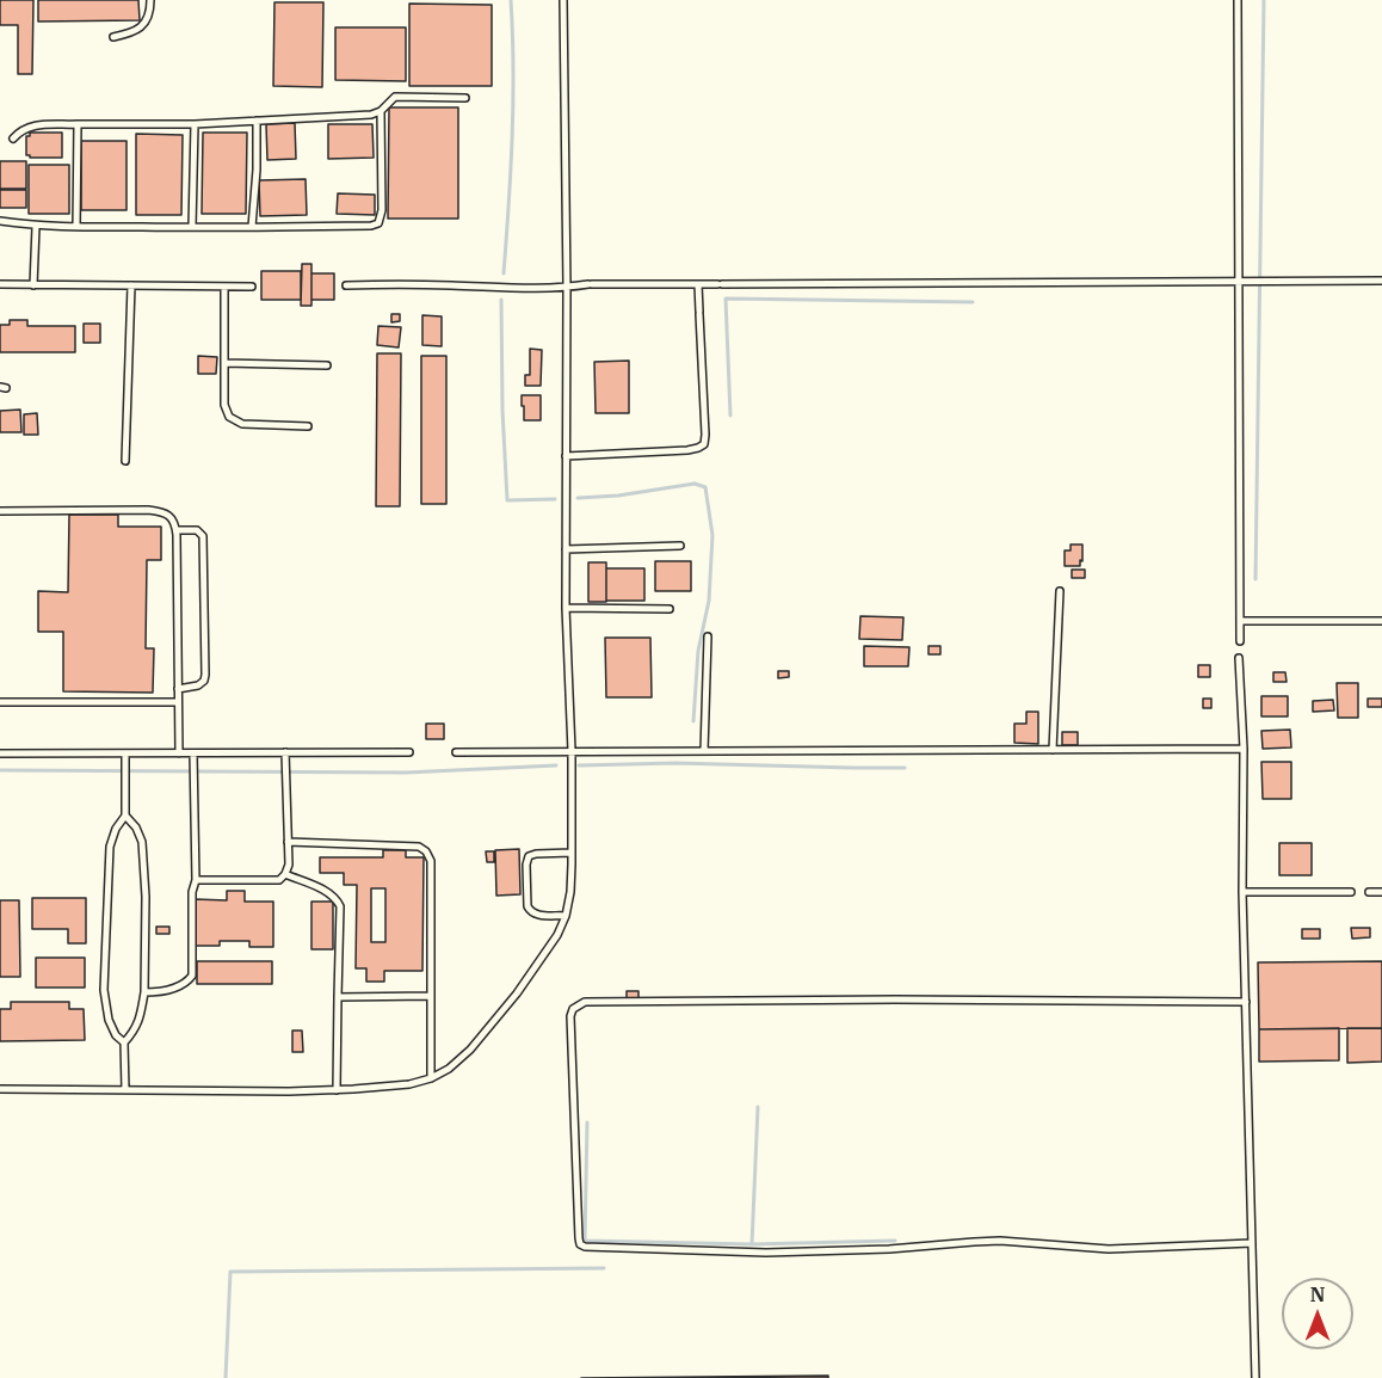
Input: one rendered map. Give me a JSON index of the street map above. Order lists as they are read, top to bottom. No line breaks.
{"north":"top"}
